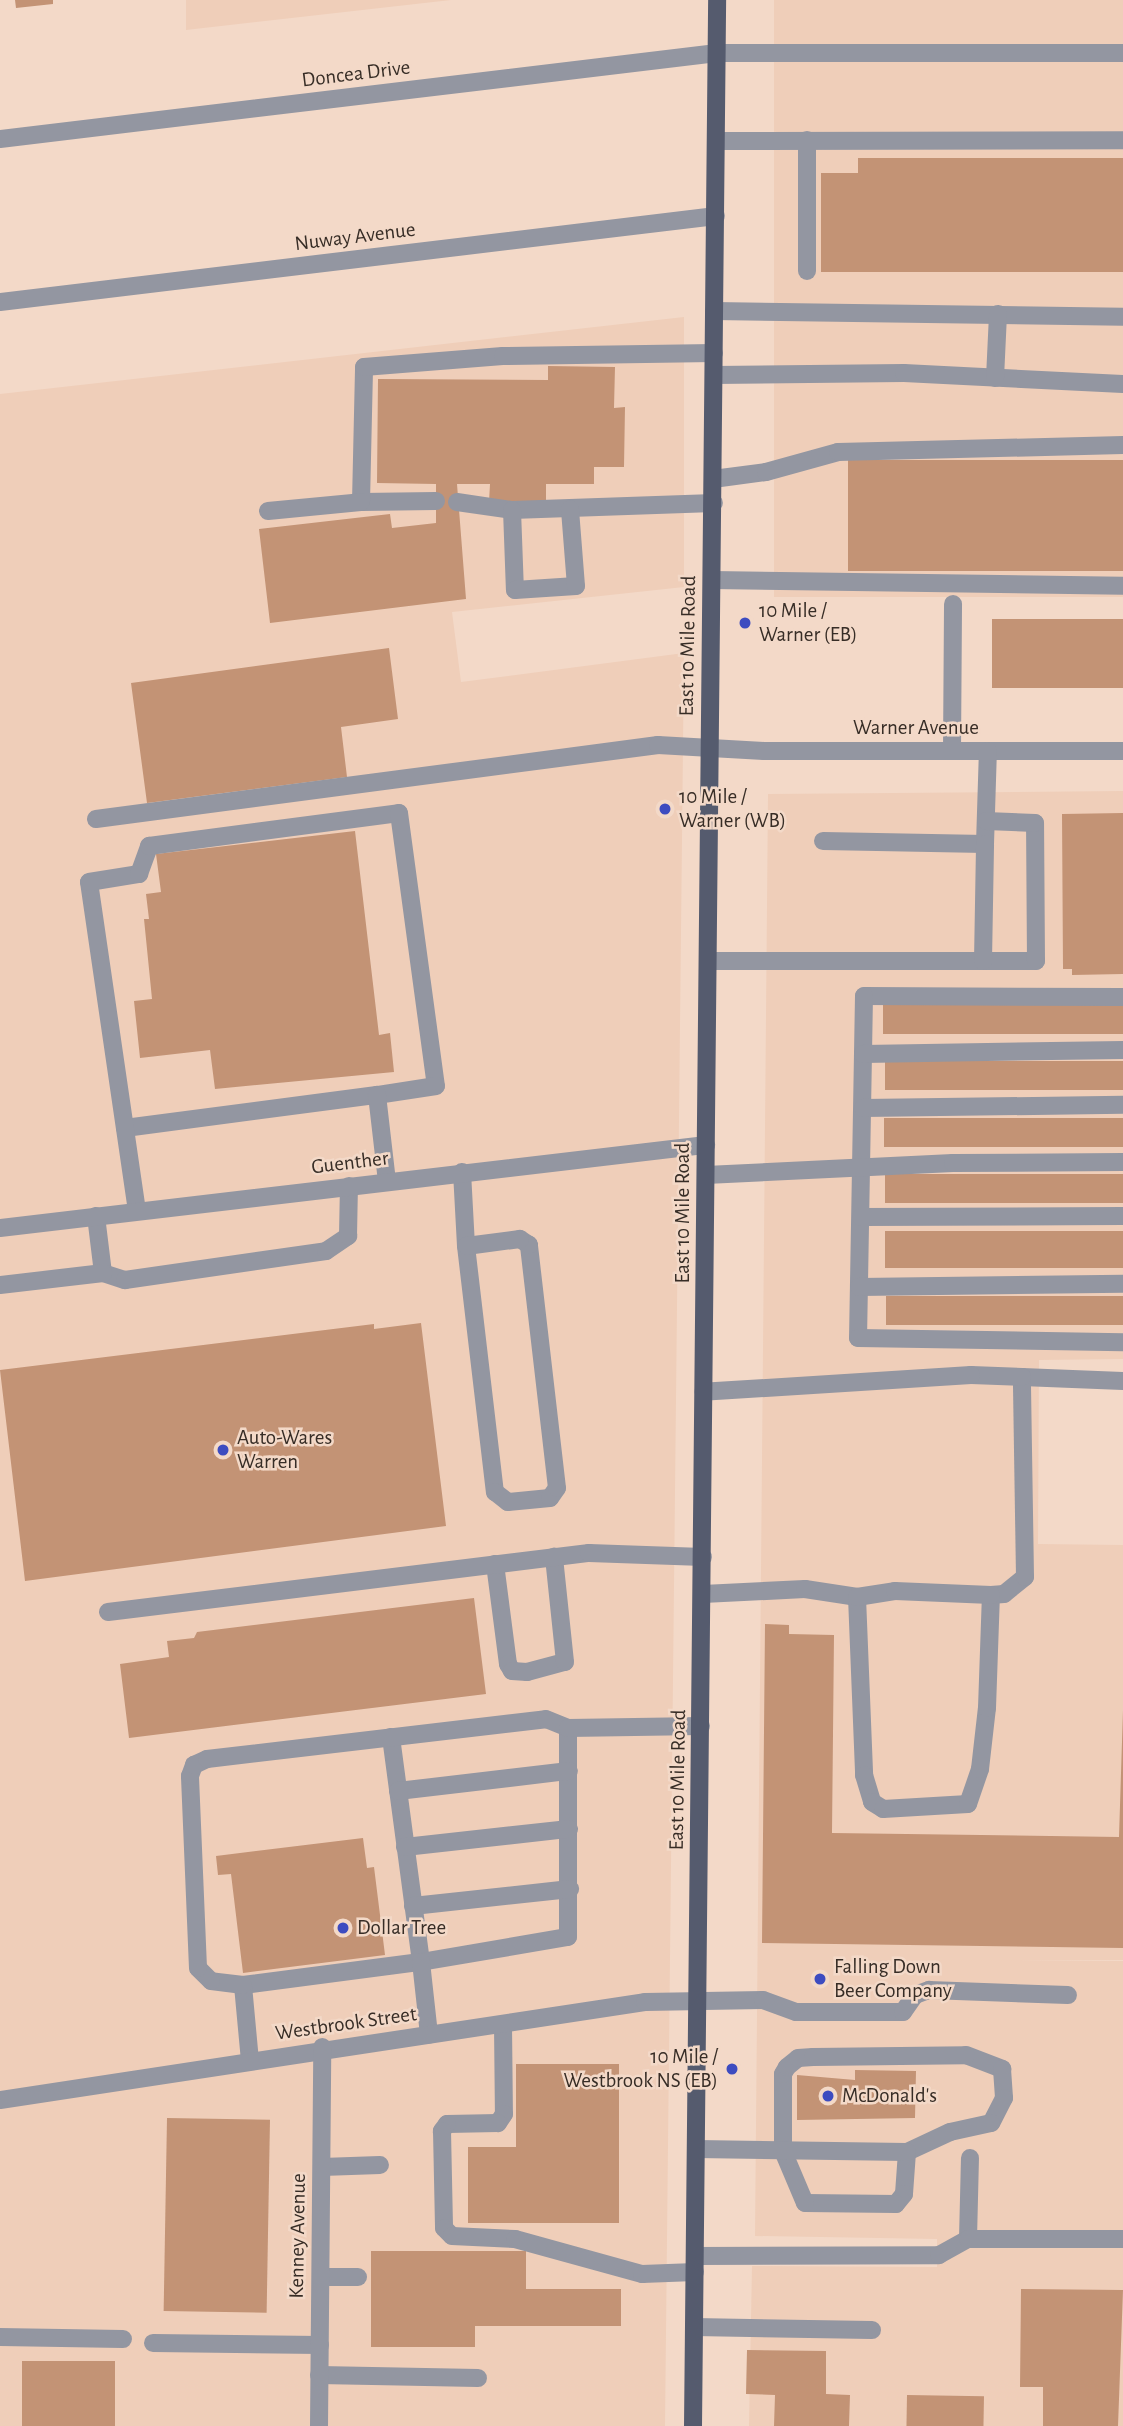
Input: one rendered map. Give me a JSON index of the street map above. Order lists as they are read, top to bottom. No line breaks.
{"streets":{"main road":["East 10 Mile Road"],"street":["Doncea Drive","Nuway Avenue","Warner Avenue","Guenther","Westbrook Street","Kenney Avenue"]},"crossings":[["Doncea Drive","East 10 Mile Road"],["Nuway Avenue","East 10 Mile Road"],["East 10 Mile Road","Warner Avenue"],["East 10 Mile Road","Guenther"],["East 10 Mile Road","Westbrook Street"],["Westbrook Street","Kenney Avenue"]],"places":["10 Mile / Warner (EB)","10 Mile / Warner (WB)","Auto-Wares Warren","Dollar Tree","Falling Down Beer Company","10 Mile / Westbrook NS (EB)","McDonald's"]}
